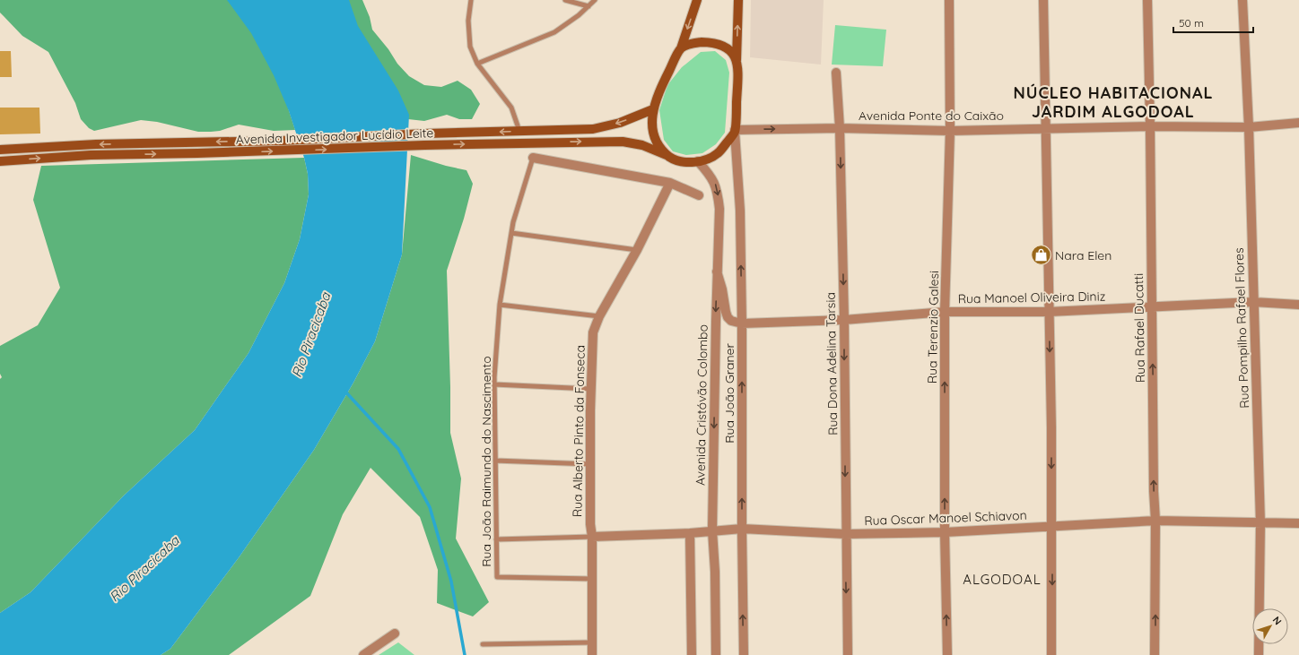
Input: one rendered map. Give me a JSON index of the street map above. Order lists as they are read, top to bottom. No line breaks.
{"streets":{"main road":["Avenida Investigador Lucídio Leite"],"street":["Avenida Ponte do Caixão","Rua Manoel Oliveira Diniz","Rua Terenzio Galesi","Rua Rafael Ducatti","Rua Pompilho Rafael Flores","Rua Dona Adelina Tarsia","Rua João Graner","Avenida Cristóvão Colombo","Rua Alberto Pinto da Fonseca","Rua Oscar Manoel Schiavon"],"lane":["Rua João Raimundo do Nascimento"]},"crossings":[["Avenida Ponte do Caixão","Avenida Investigador Lucídio Leite"],["Avenida Ponte do Caixão","Rua Terenzio Galesi"],["Avenida Ponte do Caixão","Rua Rafael Ducatti"],["Avenida Ponte do Caixão","Rua Pompilho Rafael Flores"],["Avenida Ponte do Caixão","Rua Dona Adelina Tarsia"],["Avenida Ponte do Caixão","Rua João Graner"],["Avenida Ponte do Caixão","Avenida Cristóvão Colombo"],["Avenida Investigador Lucídio Leite","Rua João Graner"],["Avenida Investigador Lucídio Leite","Avenida Cristóvão Colombo"],["Rua Manoel Oliveira Diniz","Rua Terenzio Galesi"],["Rua Manoel Oliveira Diniz","Rua Rafael Ducatti"],["Rua Manoel Oliveira Diniz","Rua Pompilho Rafael Flores"],["Rua Manoel Oliveira Diniz","Rua Dona Adelina Tarsia"],["Rua Manoel Oliveira Diniz","Rua João Graner"],["Rua Manoel Oliveira Diniz","Avenida Cristóvão Colombo"],["Rua Terenzio Galesi","Rua Oscar Manoel Schiavon"],["Rua Rafael Ducatti","Rua Oscar Manoel Schiavon"],["Rua Pompilho Rafael Flores","Rua Oscar Manoel Schiavon"],["Rua Dona Adelina Tarsia","Rua Oscar Manoel Schiavon"],["Rua João Graner","Avenida Cristóvão Colombo"],["Rua João Graner","Rua Oscar Manoel Schiavon"],["Avenida Cristóvão Colombo","Rua Oscar Manoel Schiavon"],["Rua Alberto Pinto da Fonseca","Rua João Raimundo do Nascimento"],["Rua Alberto Pinto da Fonseca","Rua Oscar Manoel Schiavon"]],"one_way":["Rua Terenzio Galesi","Rua Rafael Ducatti","Rua Dona Adelina Tarsia","Rua João Graner","Avenida Cristóvão Colombo"],"districts":["NÚCLEO HABITACIONAL JARDIM ALGODOAL","ALGODOAL"],"water":["Rio Piracicaba"],"places":{"shop":["Nara Elen"]},"scale_bar":"50 m","north":"top right"}
